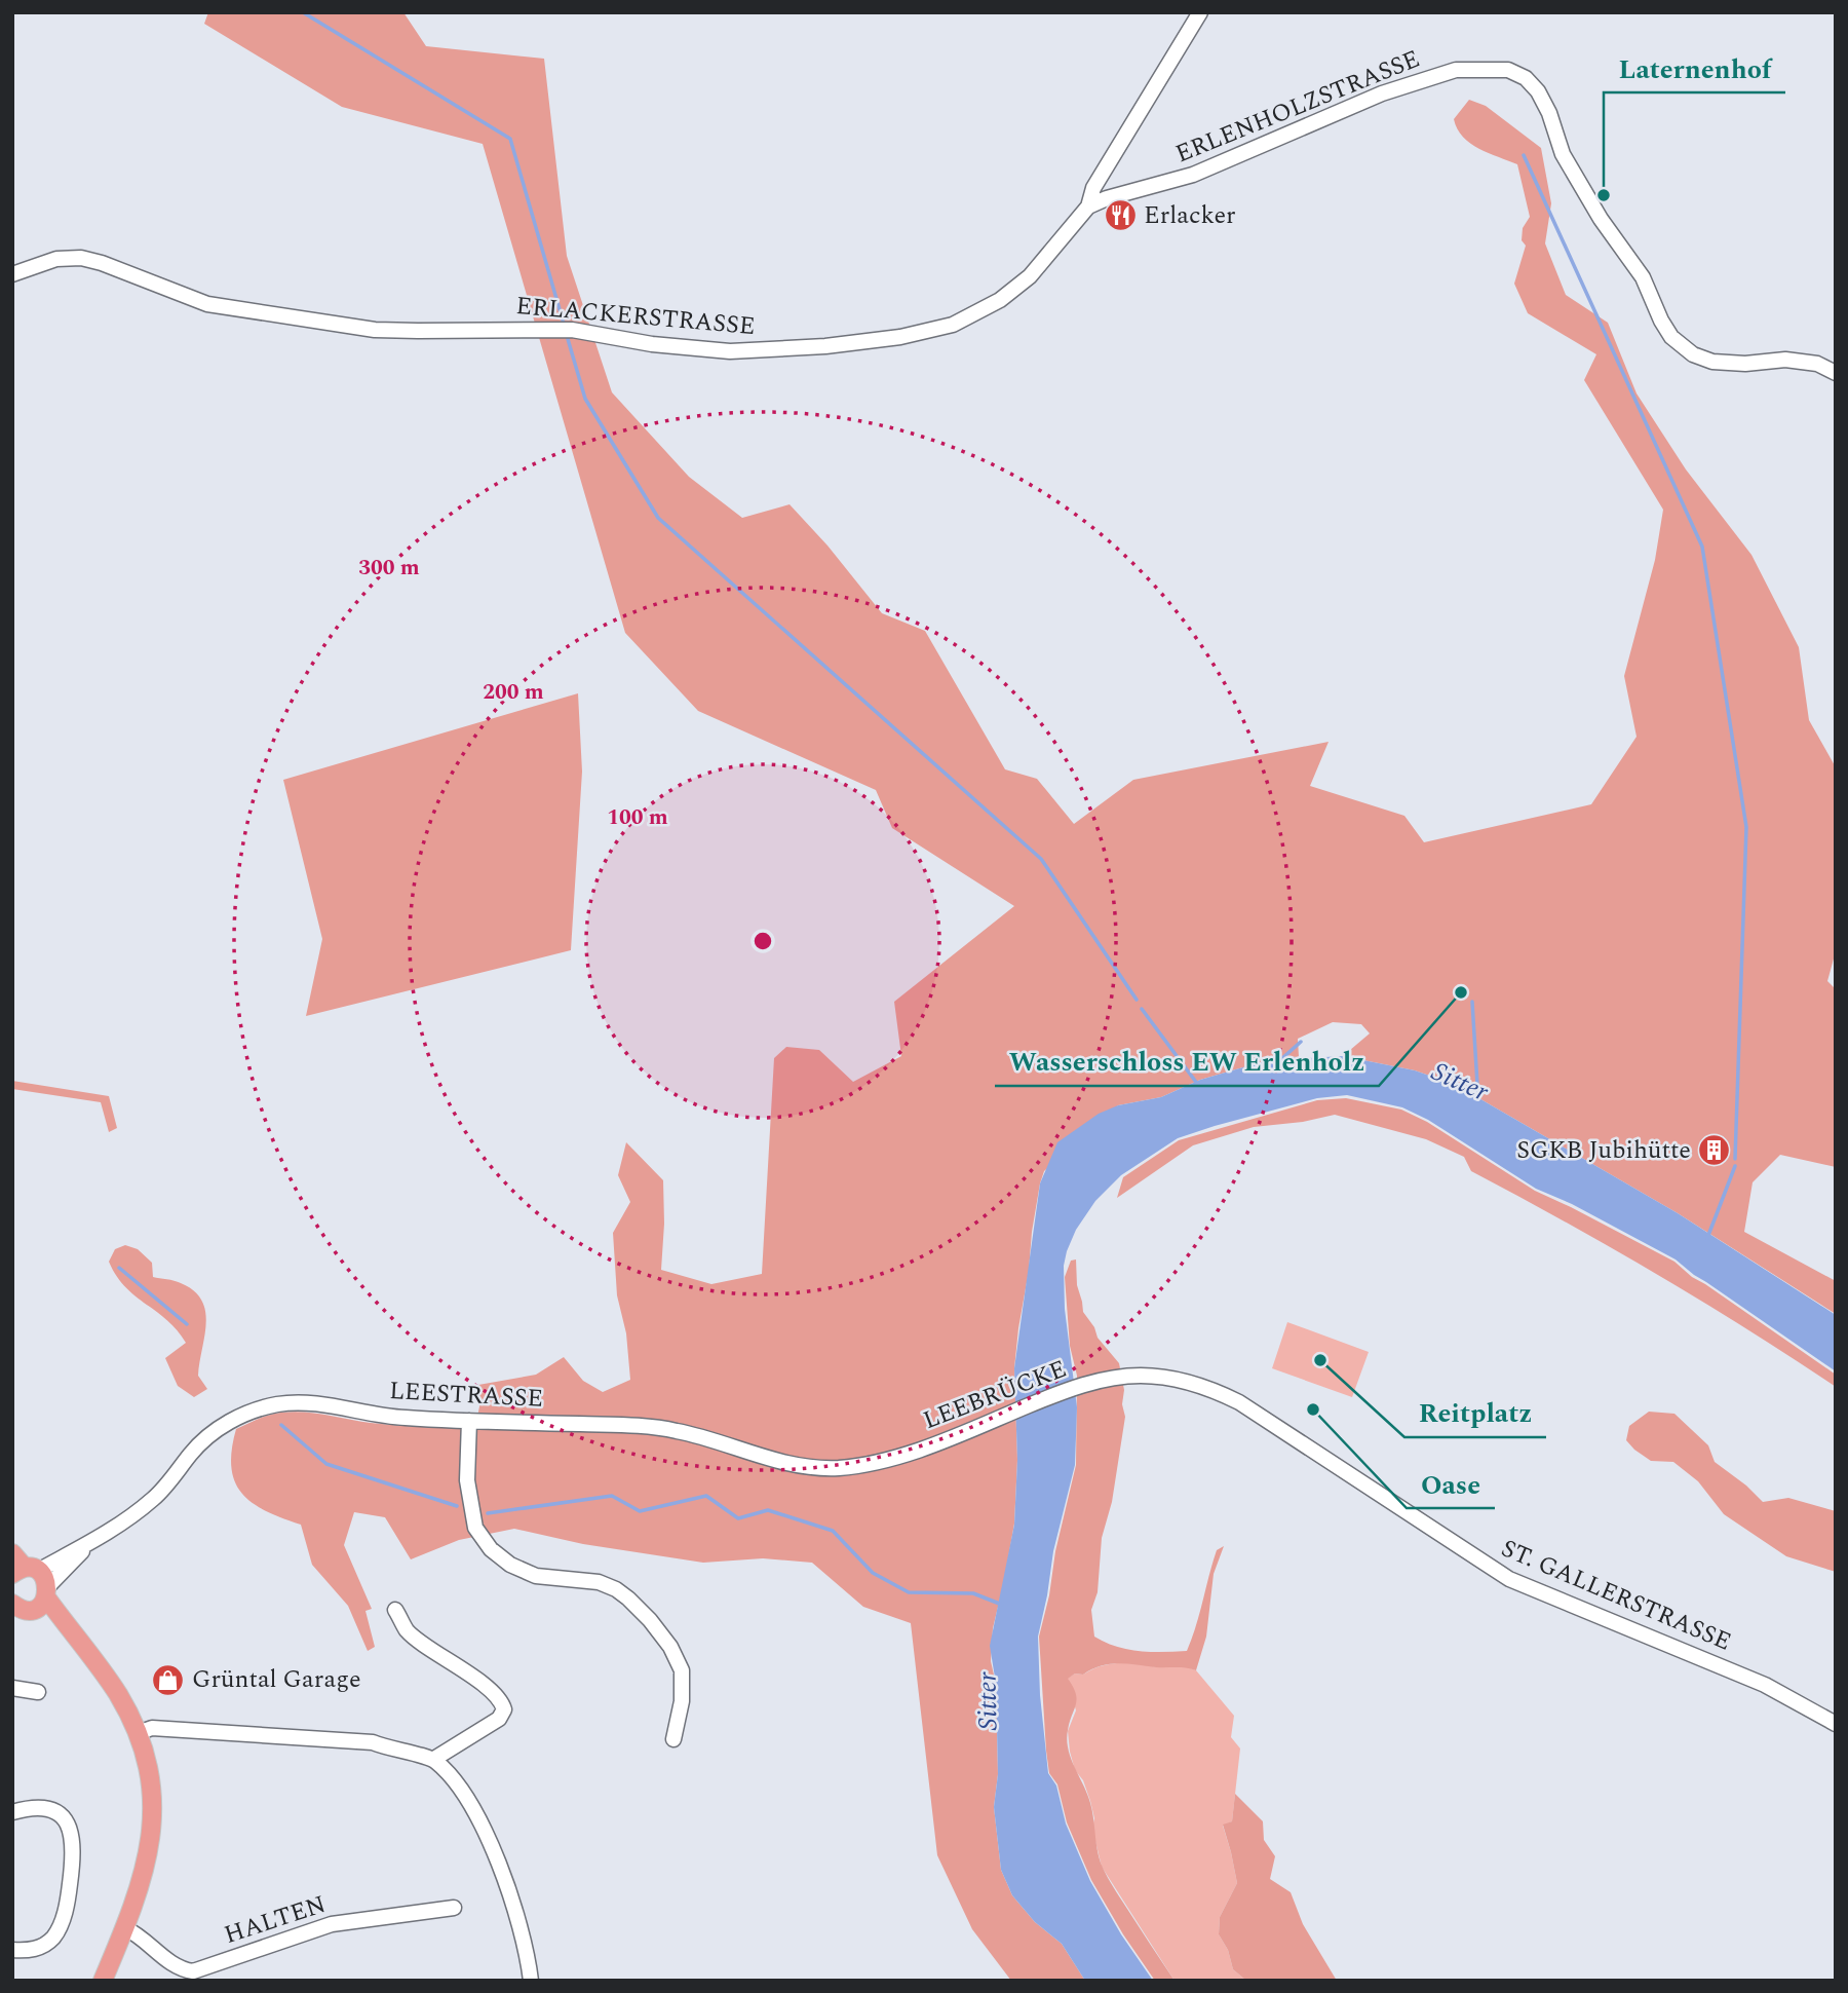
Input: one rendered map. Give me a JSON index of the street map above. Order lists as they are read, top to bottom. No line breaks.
{"streets":{"street":["ERLENHOLZSTRASSE","ERLACKERSTRASSE","LEESTRASSE","LEEBRÜCKE","ST. GALLERSTRASSE","HALTEN"]},"crossings":[["ERLENHOLZSTRASSE","ERLACKERSTRASSE"],["LEESTRASSE","LEEBRÜCKE"],["LEEBRÜCKE","ST. GALLERSTRASSE"]],"water":["Sitter"],"places":{"other":["Laternenhof","Wasserschloss EW Erlenholz","Reitplatz","Oase"],"restaurant":["Erlacker"],"building":["SGKB Jubihütte"],"shop":["Grüntal Garage"]},"rings":["300 m","200 m","100 m"]}
